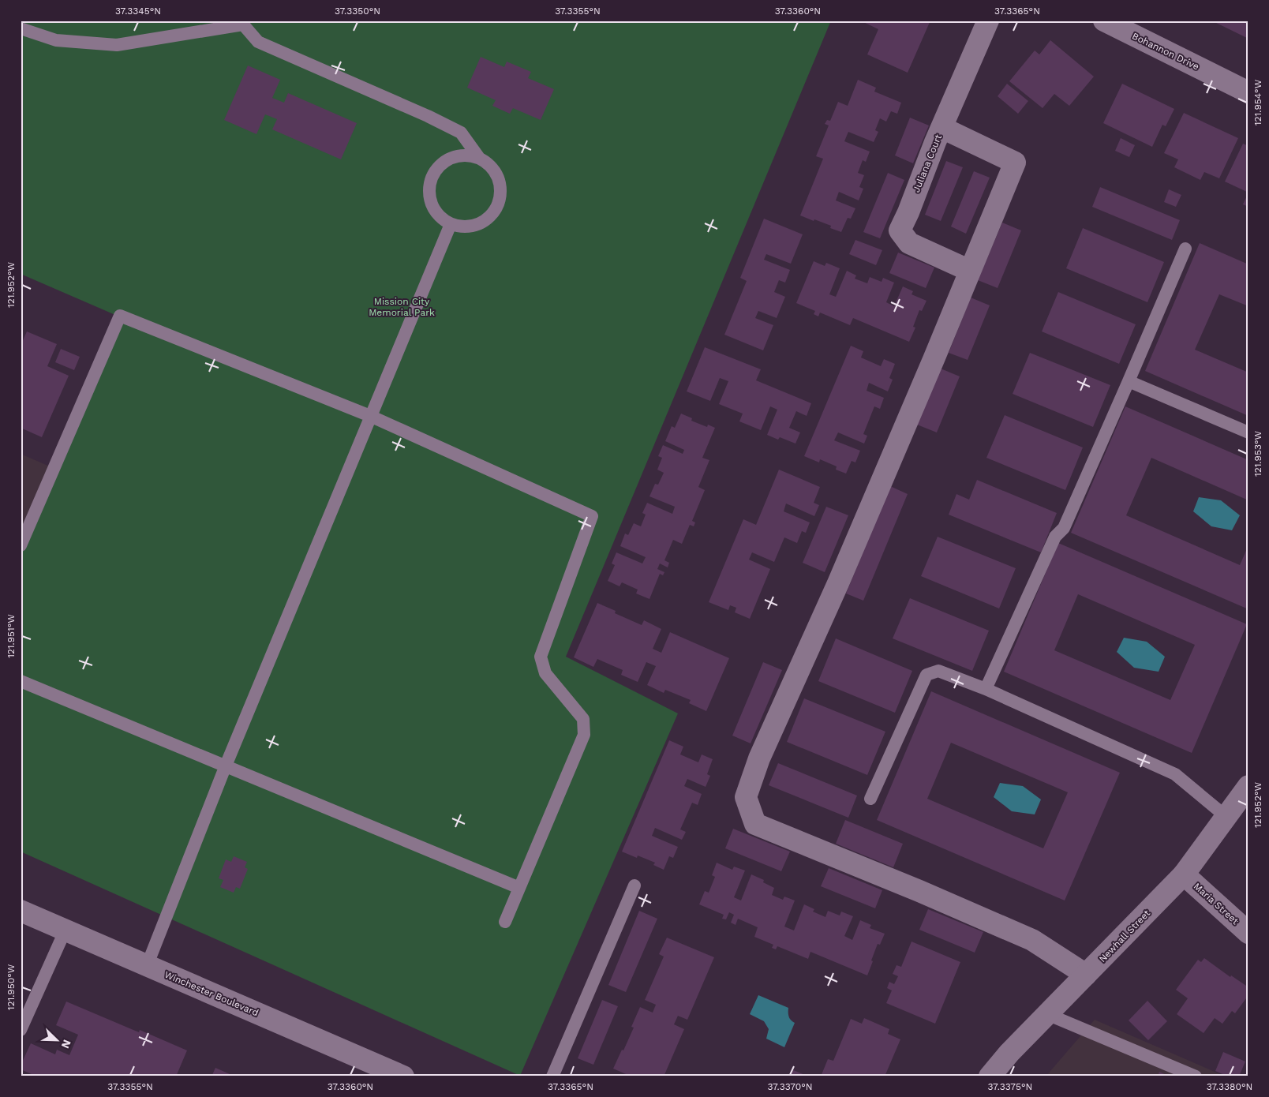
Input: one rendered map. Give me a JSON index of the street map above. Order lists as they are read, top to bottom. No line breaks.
{"streets":{"street":["Bohannon Drive","Juliana Court","Maria Street","Newhall Street","Winchester Boulevard"]},"crossings":[["Maria Street","Newhall Street"]],"parks":["Mission City Memorial Park"],"north":"bottom right","coordinates":["37.3345°N","37.3350°N","37.3355°N","37.3360°N","37.3365°N","121.954°W","121.952°W","121.953°W","121.951°W","121.950°W","37.3370°N","37.3375°N","37.3380°N"]}
